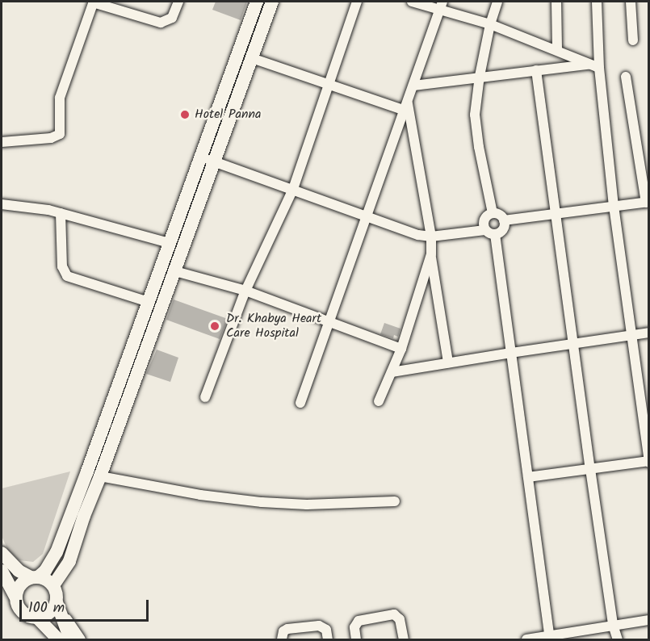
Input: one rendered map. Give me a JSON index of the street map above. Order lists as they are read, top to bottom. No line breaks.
{"places":["Hotel Panna","Dr. Khabya Heart Care Hospital"],"scale_bar":"100 m"}
